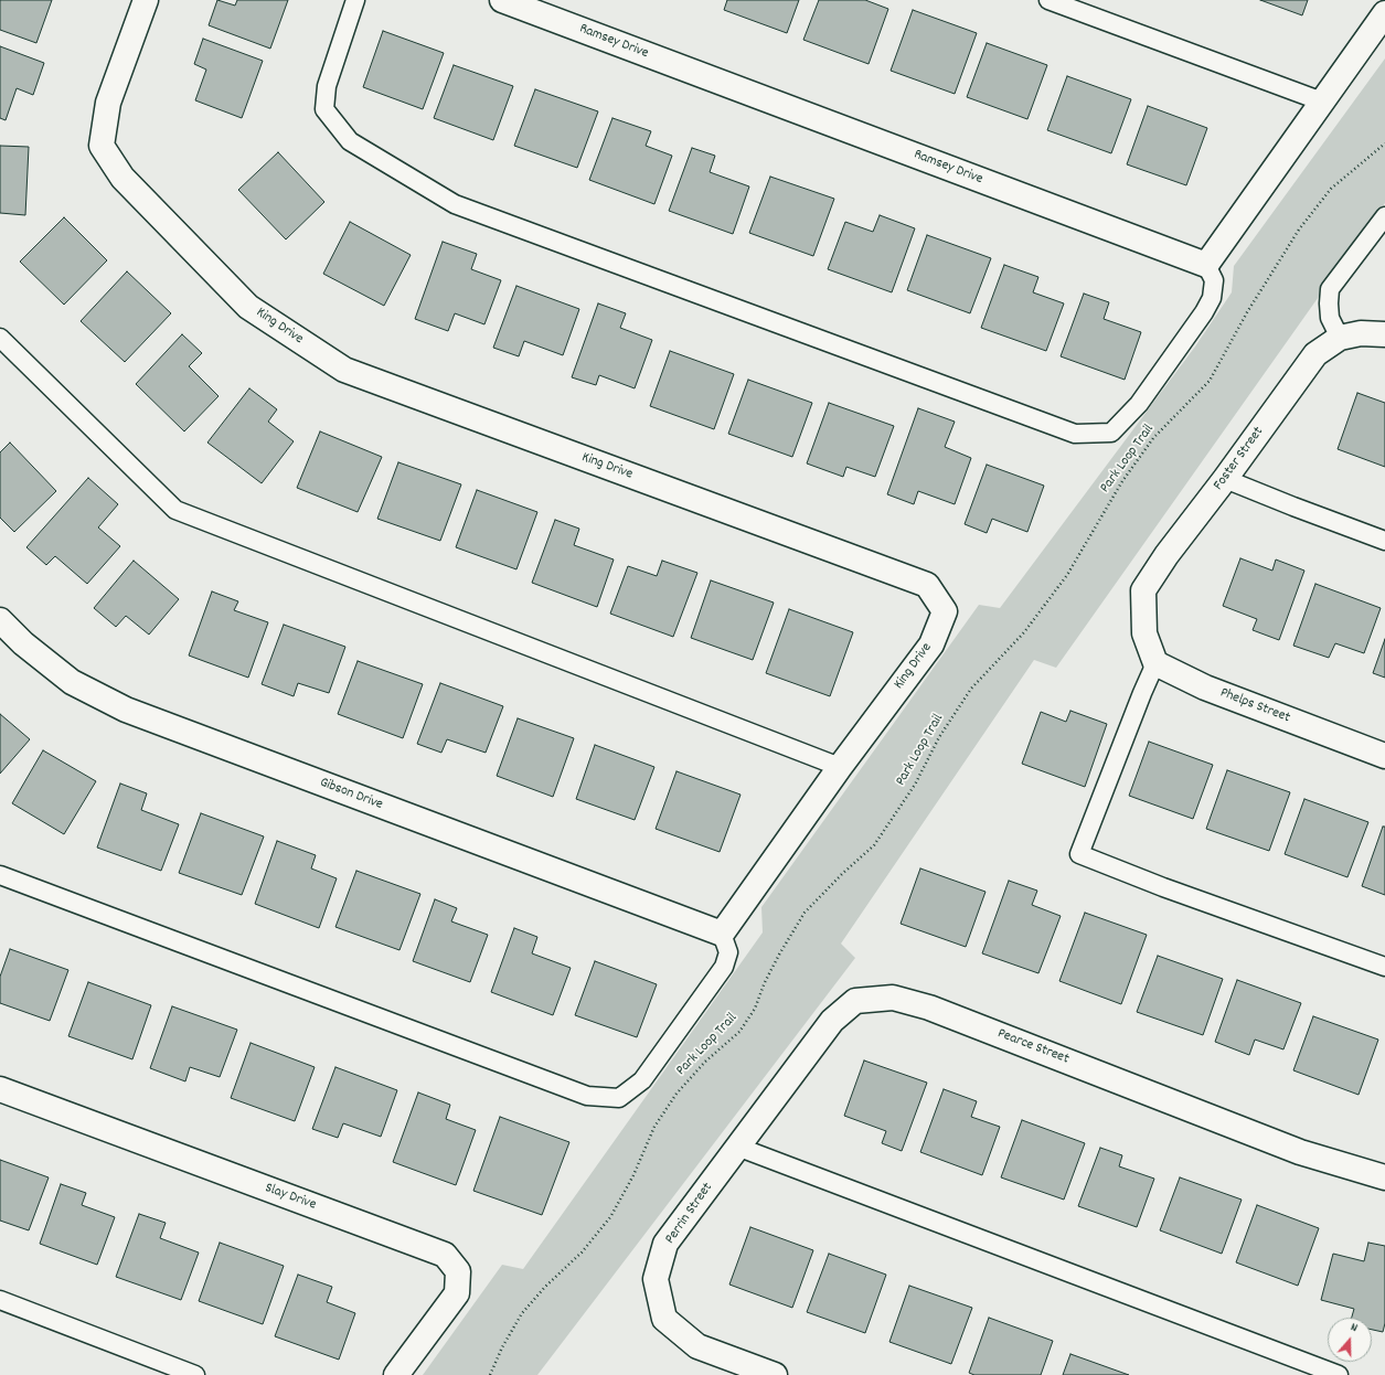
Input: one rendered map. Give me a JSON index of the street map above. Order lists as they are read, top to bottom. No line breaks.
{"streets":{"street":["Ramsey Drive","King Drive","Foster Street","Phelps Street","Gibson Drive","Pearce Street","Slay Drive","Perrin Street"],"path":["Park Loop Trail"]},"crossings":[["King Drive","Gibson Drive"],["Foster Street","Phelps Street"],["Pearce Street","Perrin Street"]],"north":"top"}
